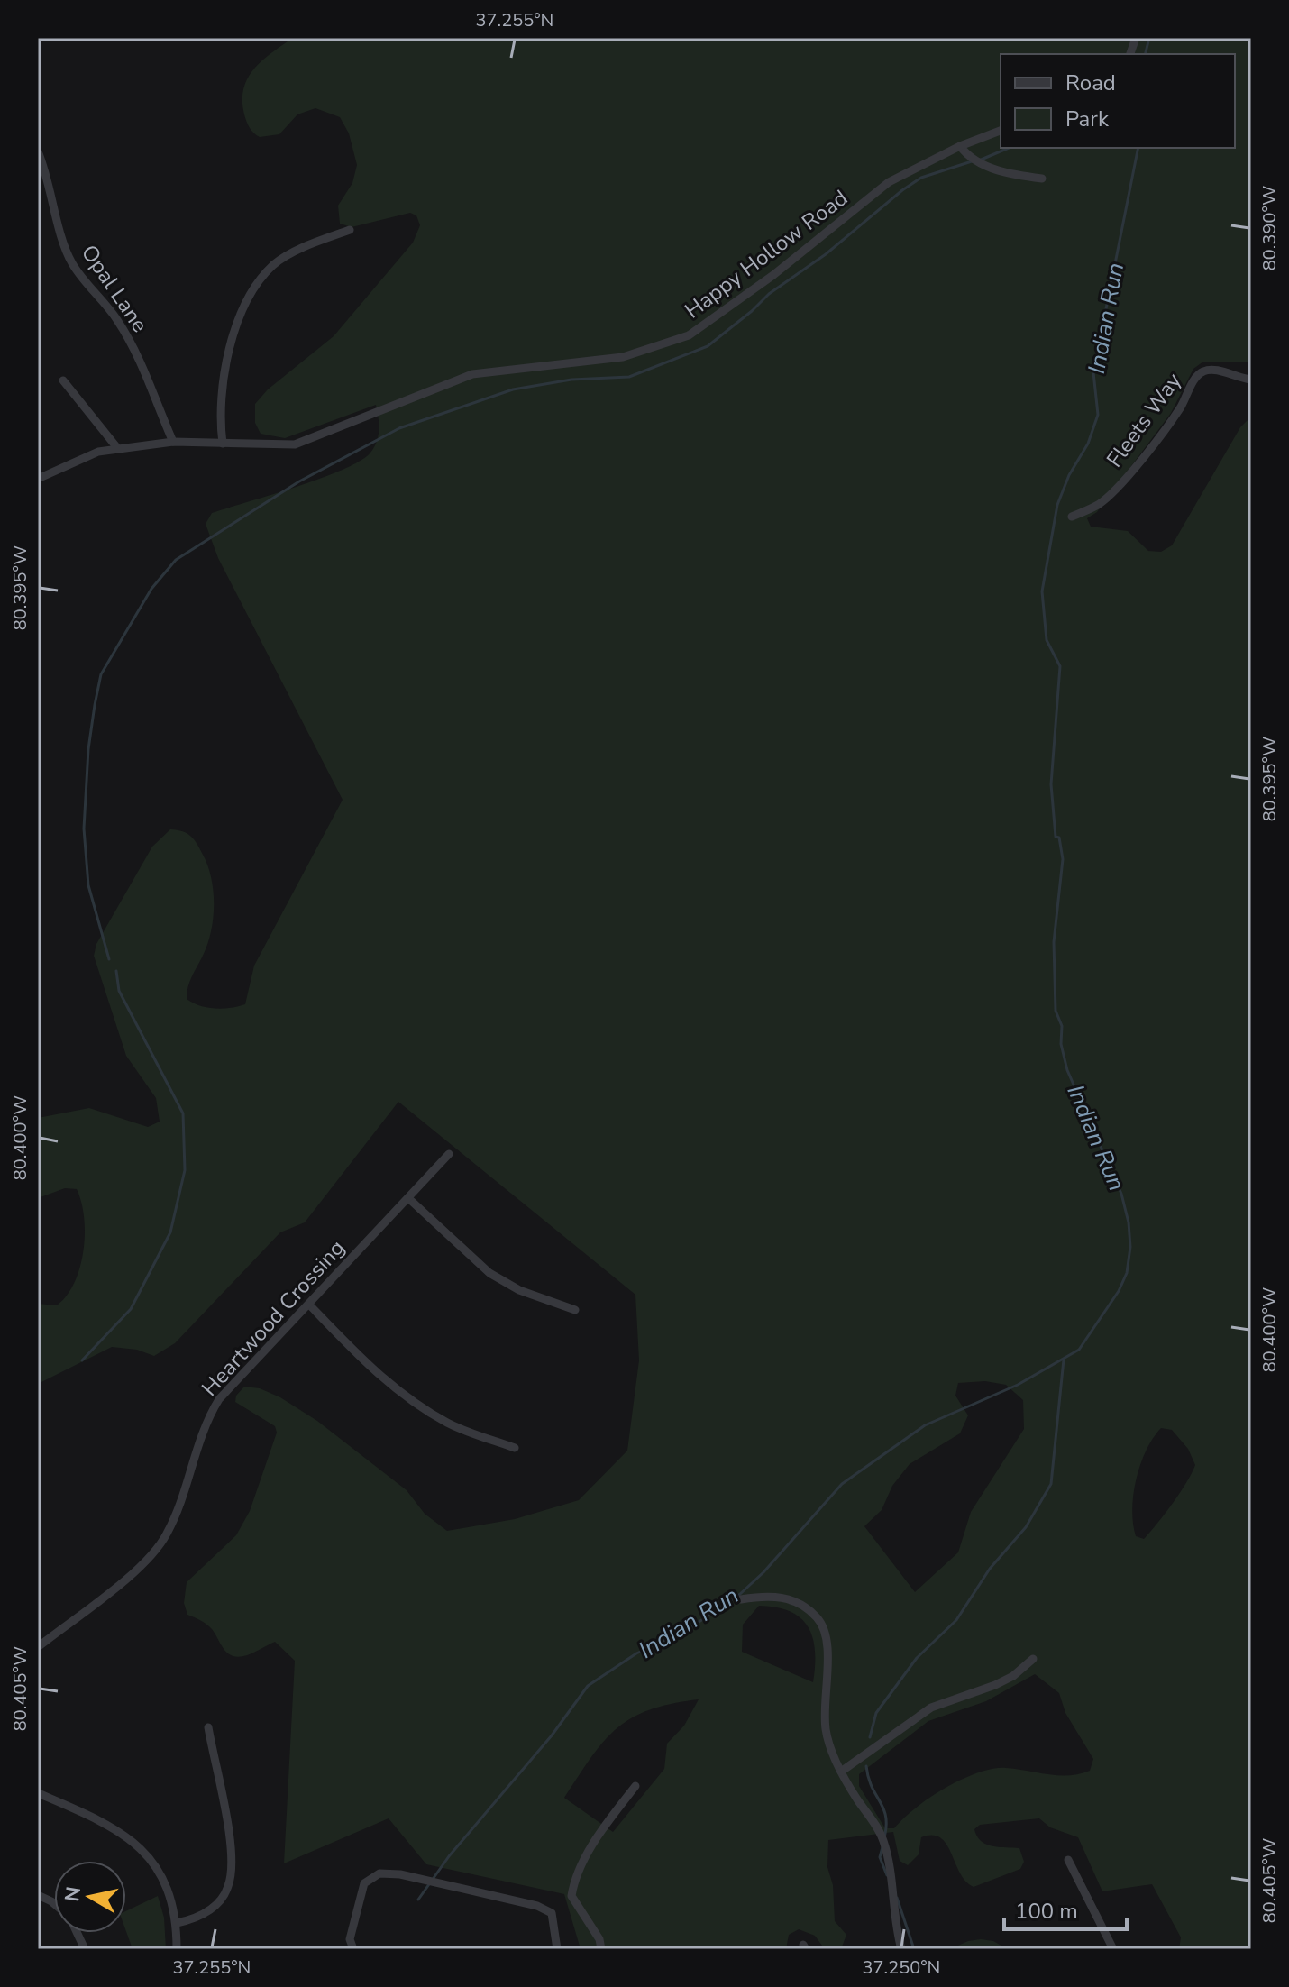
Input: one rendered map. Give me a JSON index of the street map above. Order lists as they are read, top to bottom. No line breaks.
{"streets":{"street":["Happy Hollow Road","Opal Lane","Fleets Way","Heartwood Crossing"]},"crossings":[["Happy Hollow Road","Opal Lane"]],"water":["Indian Run"],"legend":["Road","Park"],"scale_bar":"100 m","north":"left","coordinates":["37.255°N","80.390°W","80.395°W","80.400°W","80.405°W","37.250°N"]}
